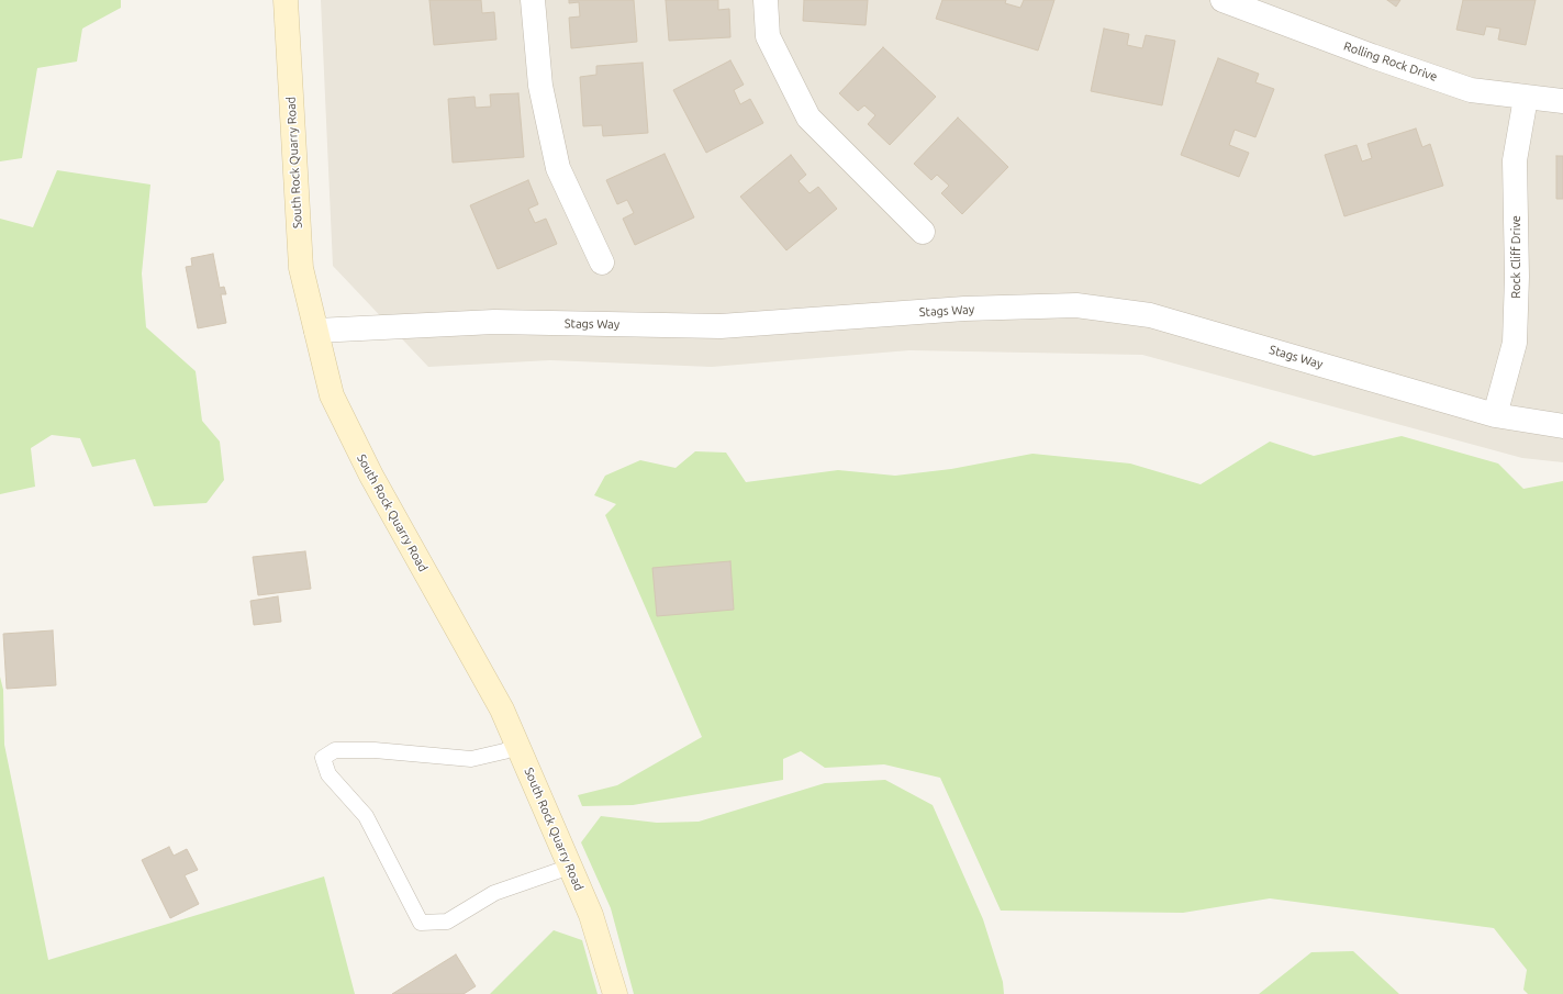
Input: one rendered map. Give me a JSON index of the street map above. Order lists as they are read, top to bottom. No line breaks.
{"streets":{"street":["Rolling Rock Drive","South Rock Quarry Road","Rock Cliff Drive","Stags Way"]},"crossings":[["Rolling Rock Drive","Rock Cliff Drive"],["South Rock Quarry Road","Stags Way"],["Rock Cliff Drive","Stags Way"]]}
